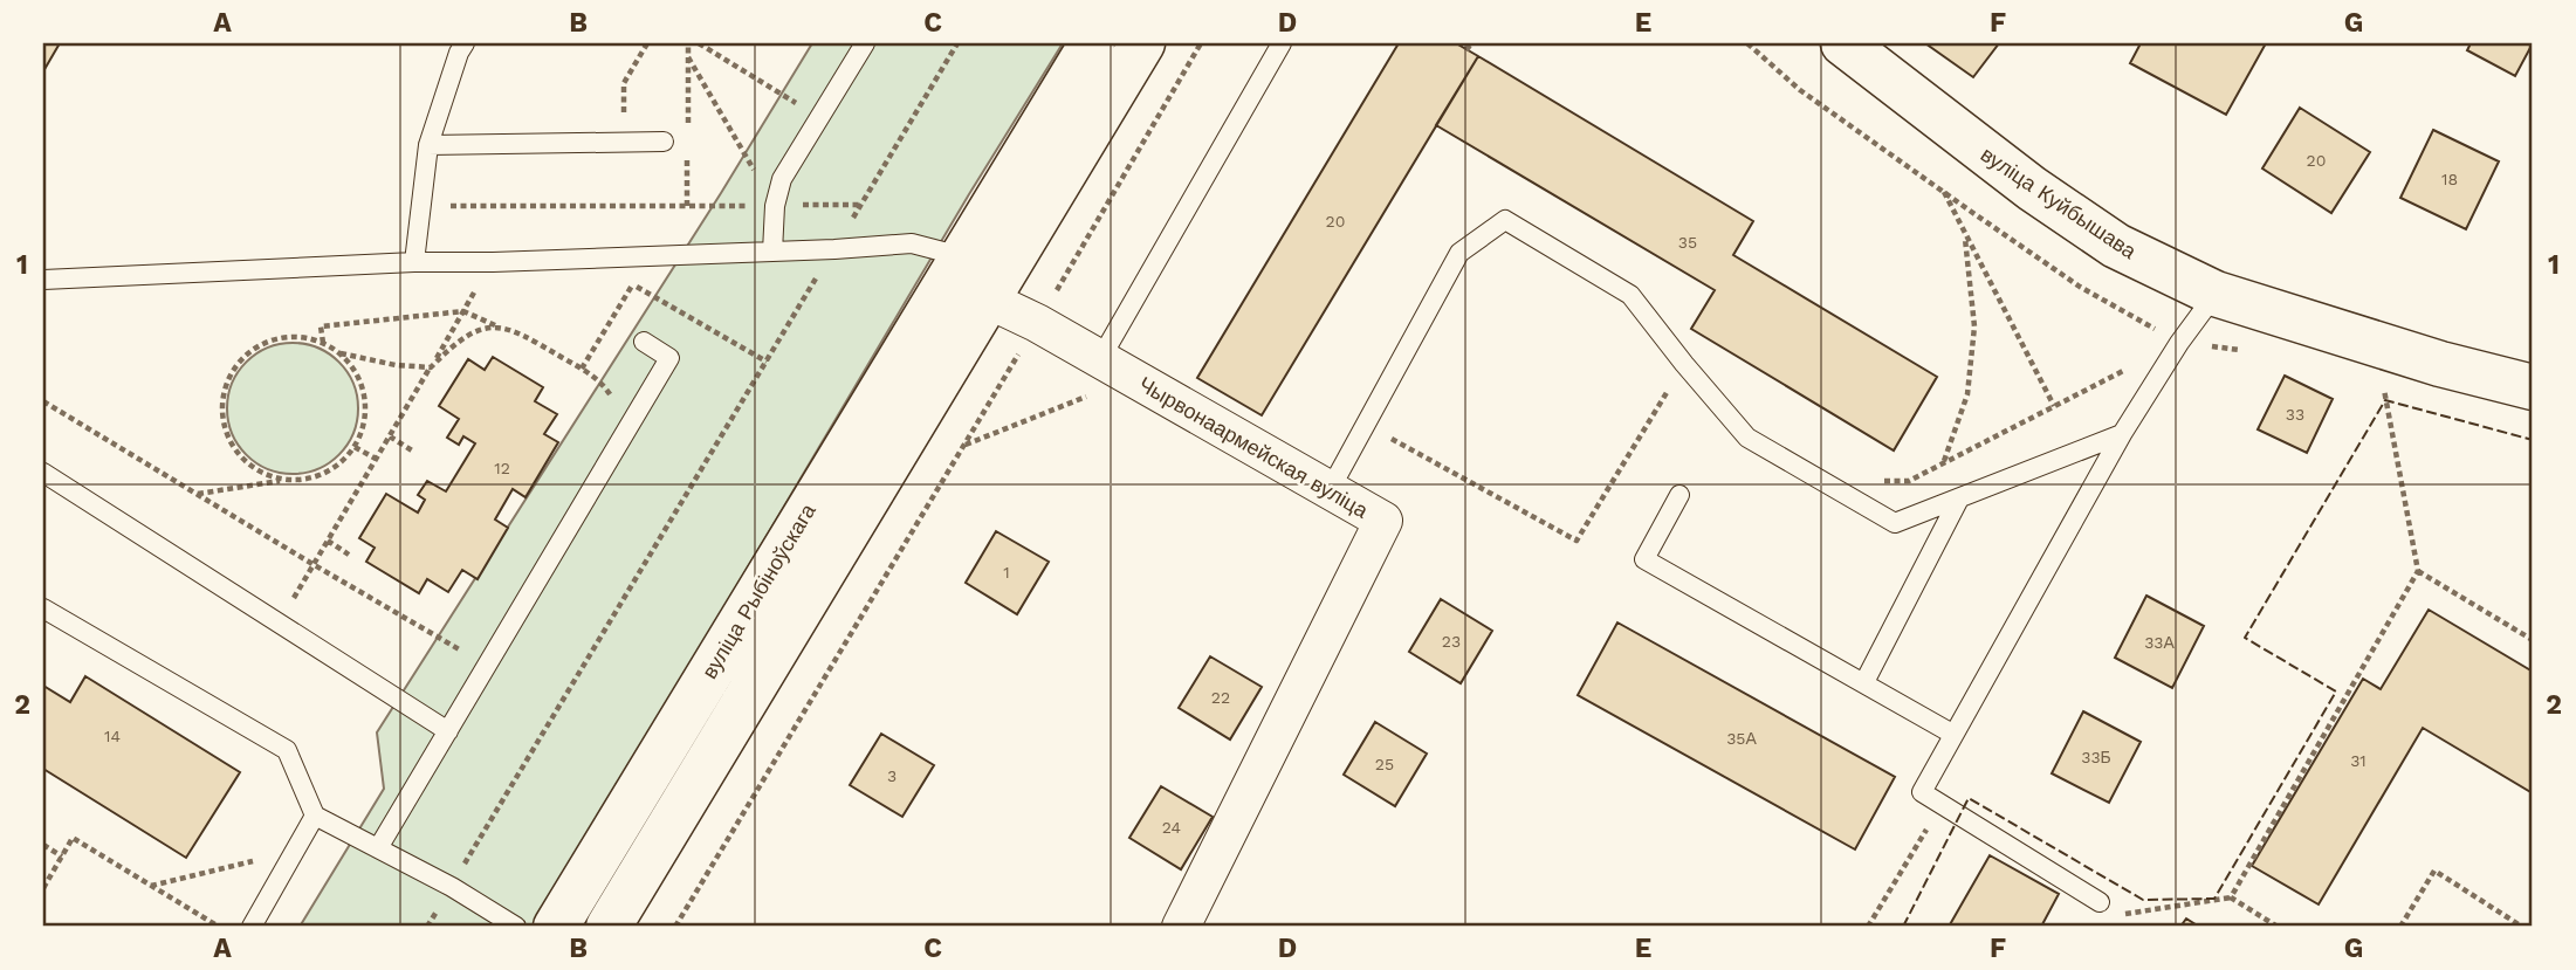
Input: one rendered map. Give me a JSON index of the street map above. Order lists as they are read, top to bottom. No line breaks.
{"streets":{"main road":["вуліца Куйбышава","вуліца Рыбіноўскага"],"street":["Чырвонаармейская вуліца"]},"house_numbers":["20","18","20","35","33","12","1","23","33А","22","14","35А","33Б","31","25","3","24"],"grid":{"columns":["A","B","C","D","E","F","G"],"rows":["1","2"]}}
